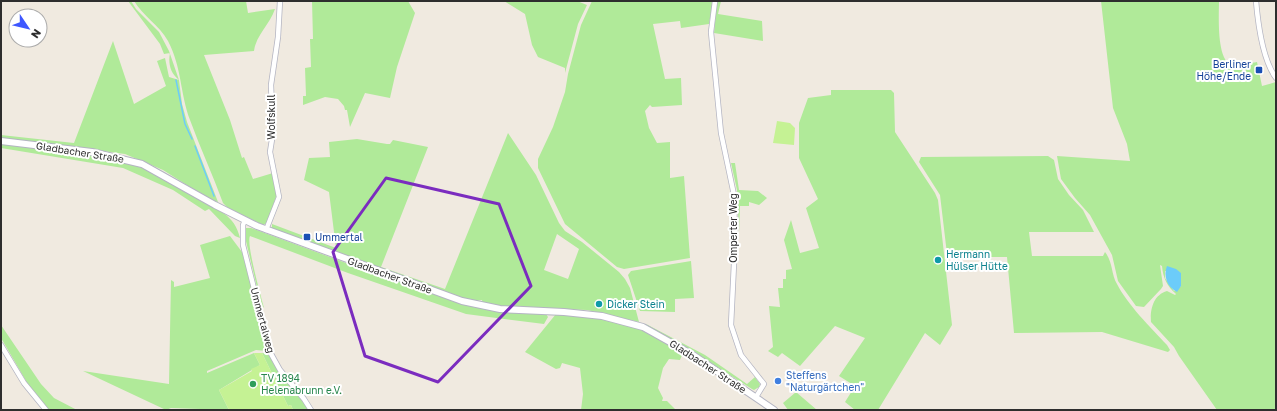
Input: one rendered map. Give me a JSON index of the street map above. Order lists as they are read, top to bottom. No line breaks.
{"streets":{"main road":["Gladbacher Straße"],"street":["Wolfskull","Omperter Weg","Ummertalweg"]},"crossings":[["Wolfskull","Gladbacher Straße"],["Gladbacher Straße","Omperter Weg"],["Gladbacher Straße","Ummertalweg"]],"places":{"transit":["Berliner Höhe/Ende","Ummertal"],"other":["Hermann Hülser Hütte","Dicker Stein","Steffens \"Naturgärtchen\"","TV 1894 Helenabrunn e.V."]},"north":"bottom right"}
